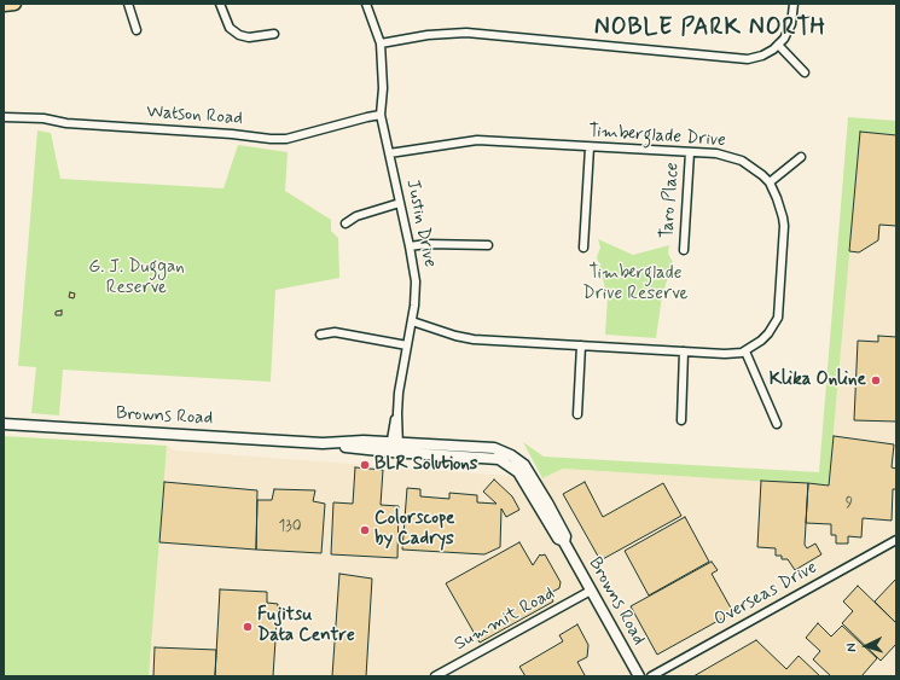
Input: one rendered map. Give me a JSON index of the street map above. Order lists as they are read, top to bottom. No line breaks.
{"streets":{"street":["Watson Road","Timberglade Drive","Taro Place","Justin Drive","Browns Road","Overseas Drive","Summit Road"]},"crossings":[["Watson Road","Justin Drive"],["Timberglade Drive","Taro Place"],["Timberglade Drive","Justin Drive"],["Justin Drive","Browns Road"],["Browns Road","Summit Road"]],"districts":["NOBLE PARK NORTH"],"parks":["G. J. Duggan Reserve","Timberglade Drive Reserve"],"places":["Klika Online","BLR Solutions","Colorscope by Cadrys","Fujitsu Data Centre"],"house_numbers":["9","130"],"north":"left"}
